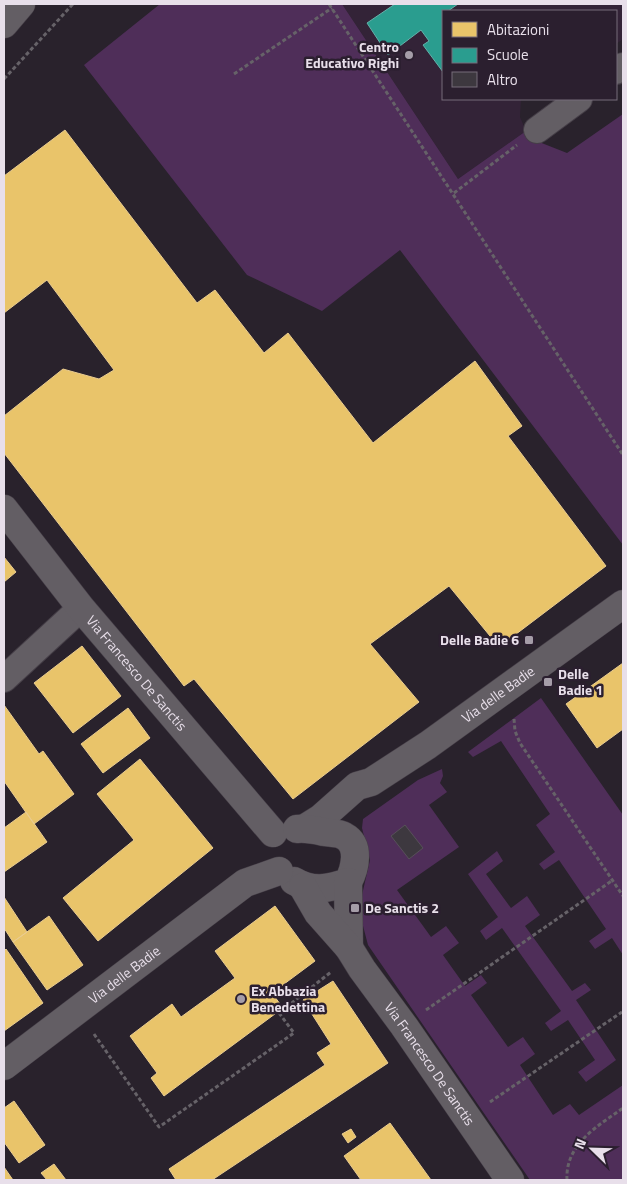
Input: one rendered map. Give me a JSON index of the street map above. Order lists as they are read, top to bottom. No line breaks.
{"streets":{"street":["Via Francesco De Sanctis","Via delle Badie"]},"crossings":[["Via Francesco De Sanctis","Via delle Badie"]],"places":{"other":["Centro Educativo Righi","Ex Abbazia Benedettina"],"transit":["Delle Badie 6","Delle Badie 1","De Sanctis 2"]},"legend":["Abitazioni","Scuole","Altro"],"north":"top left"}
